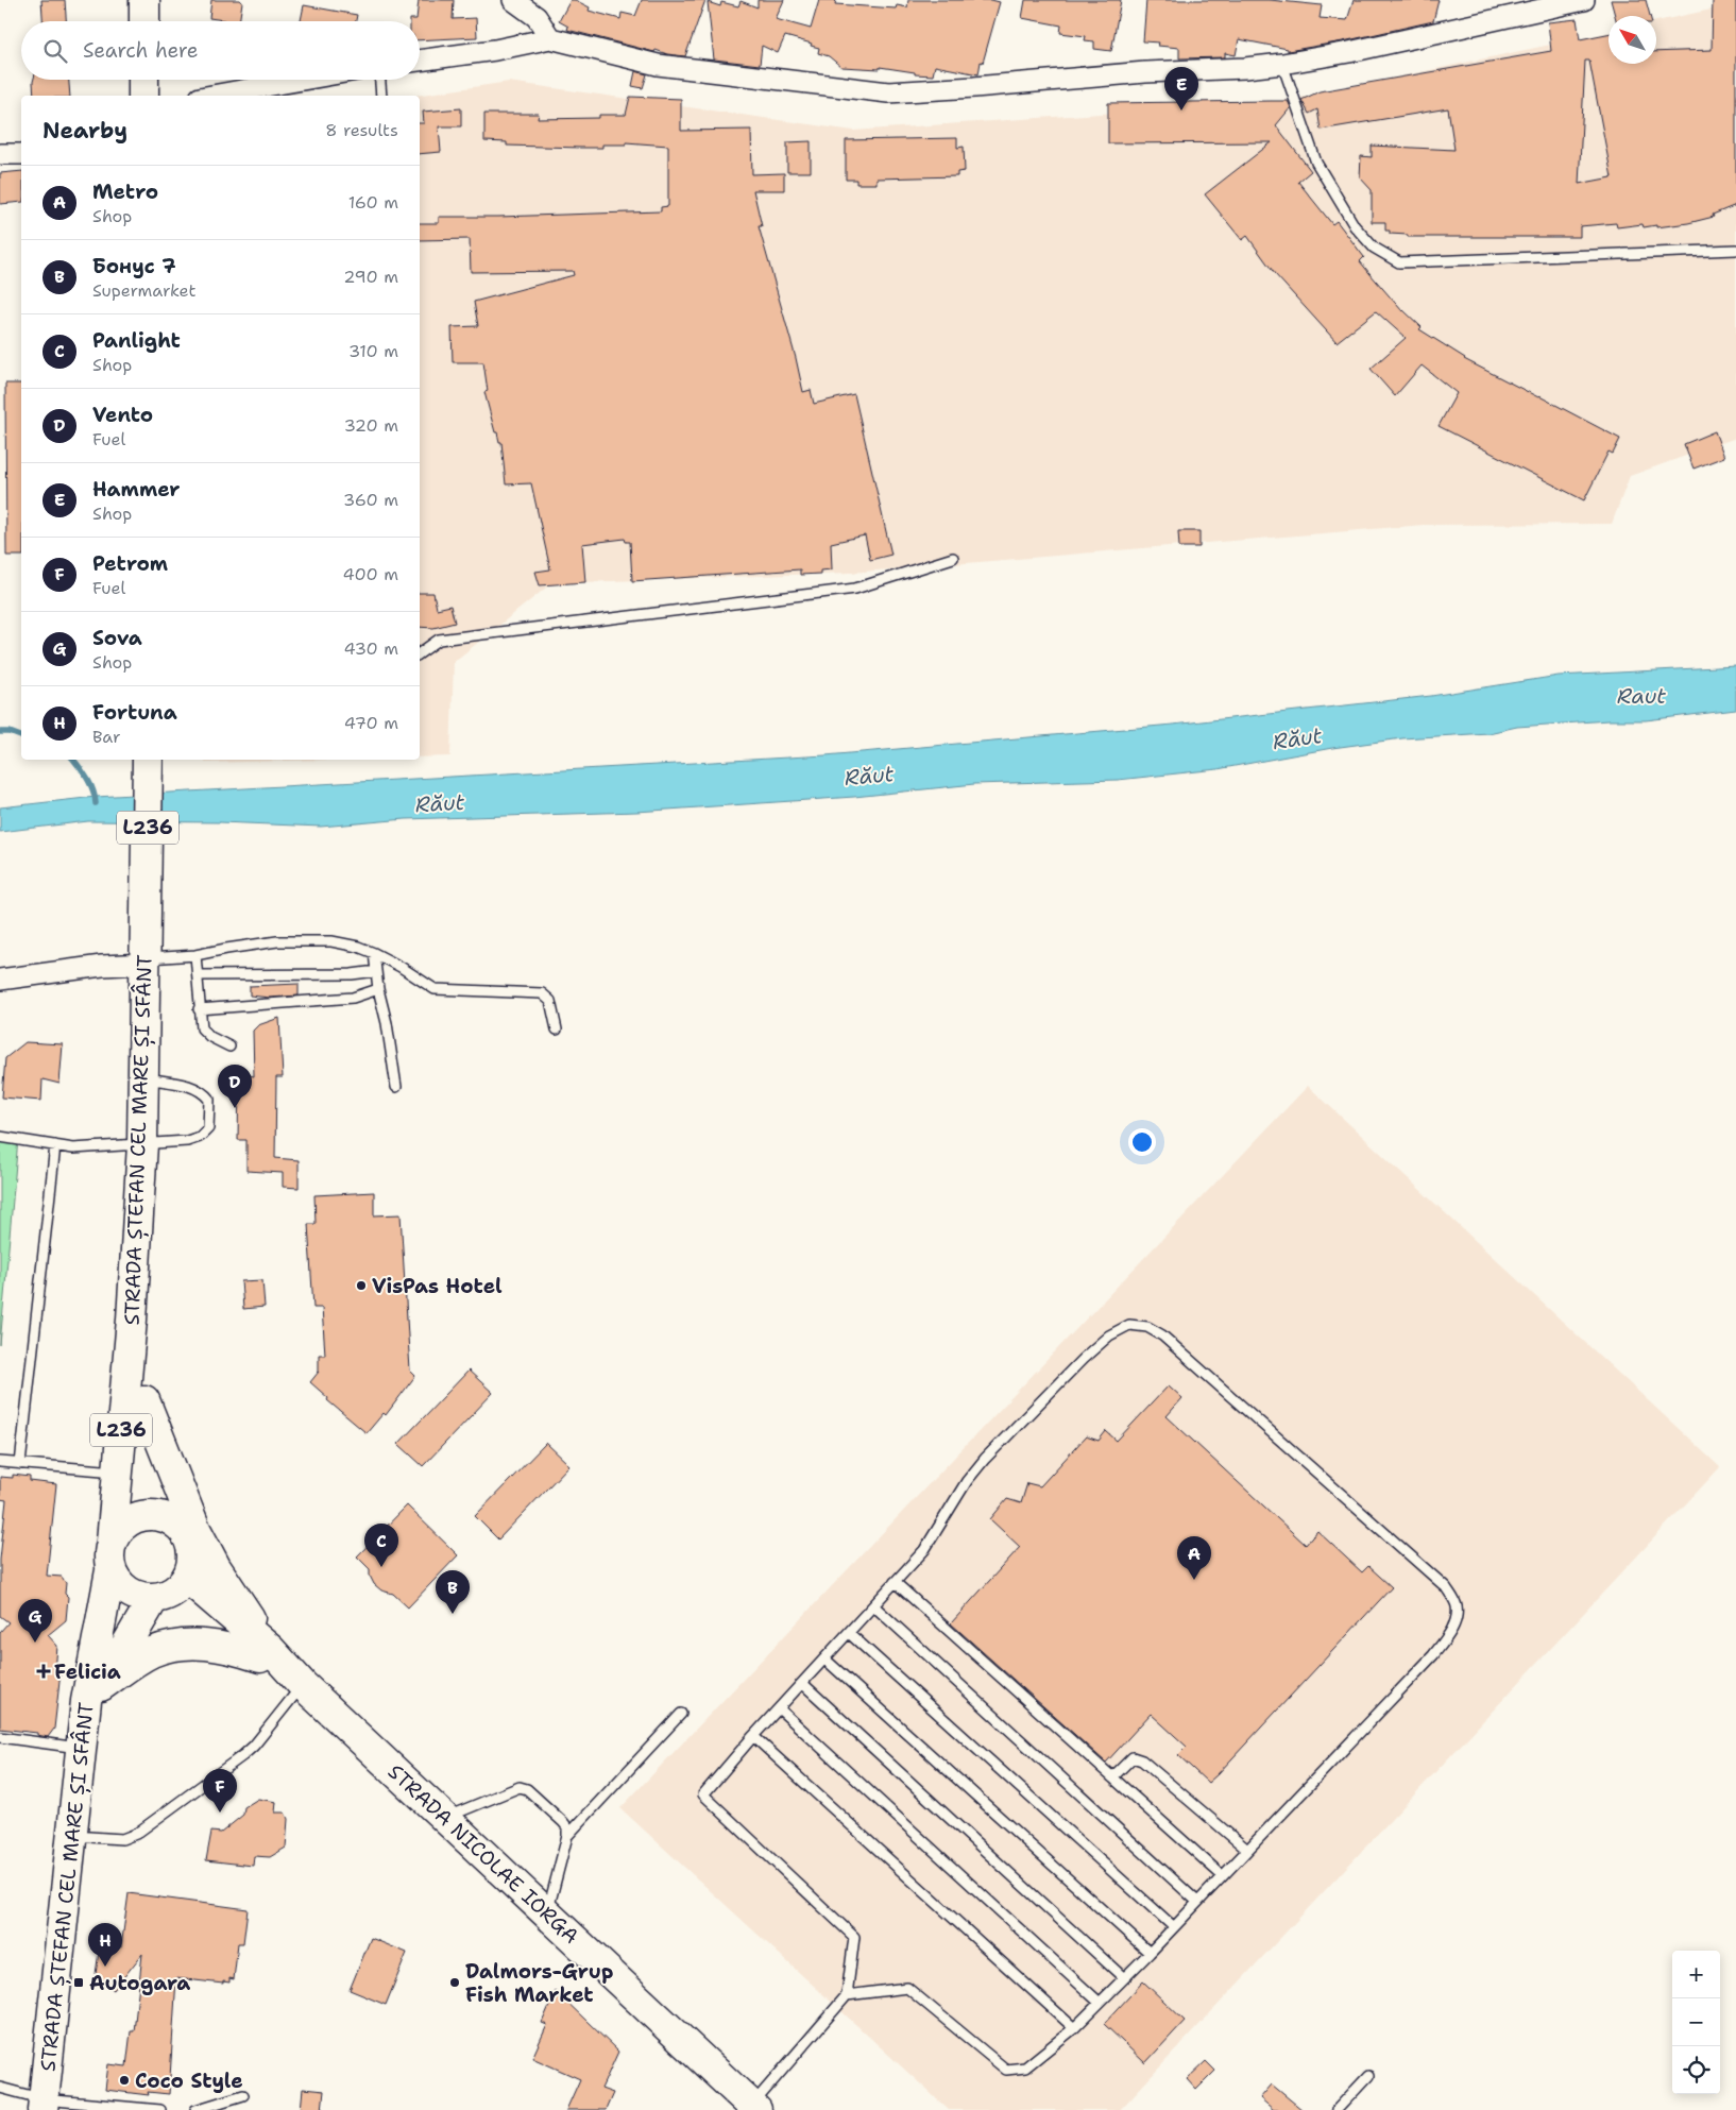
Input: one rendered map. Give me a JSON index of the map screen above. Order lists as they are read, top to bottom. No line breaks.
{"streets":{"main road":["L236","STRADA ȘTEFAN CEL MARE ȘI SFÂNT","STRADA NICOLAE IORGA"]},"crossings":[["L236","STRADA ȘTEFAN CEL MARE ȘI SFÂNT"],["L236","STRADA NICOLAE IORGA"],["STRADA ȘTEFAN CEL MARE ȘI SFÂNT","STRADA NICOLAE IORGA"]],"water":["Raut","Răut"],"places":{"other":["VisPas Hotel","Dalmors-Grup Fish Market","Coco Style"],"health":["Felicia"],"transit":["Autogara"]},"north":"top left","page":{"search":"Search here","pins":["E","D","C","A","B","G","F","H"],"heading":["Nearby","8 results"],"list":[{"mark":"A","name":"Metro","note":"Shop","value":"160 m"},{"mark":"B","name":"Бонус 7","note":"Supermarket","value":"290 m"},{"mark":"C","name":"Panlight","note":"Shop","value":"310 m"},{"mark":"D","name":"Vento","note":"Fuel","value":"320 m"},{"mark":"E","name":"Hammer","note":"Shop","value":"360 m"},{"mark":"F","name":"Petrom","note":"Fuel","value":"400 m"},{"mark":"G","name":"Sova","note":"Shop","value":"430 m"},{"mark":"H","name":"Fortuna","note":"Bar","value":"470 m"}],"map_buttons":["+","−"]}}
